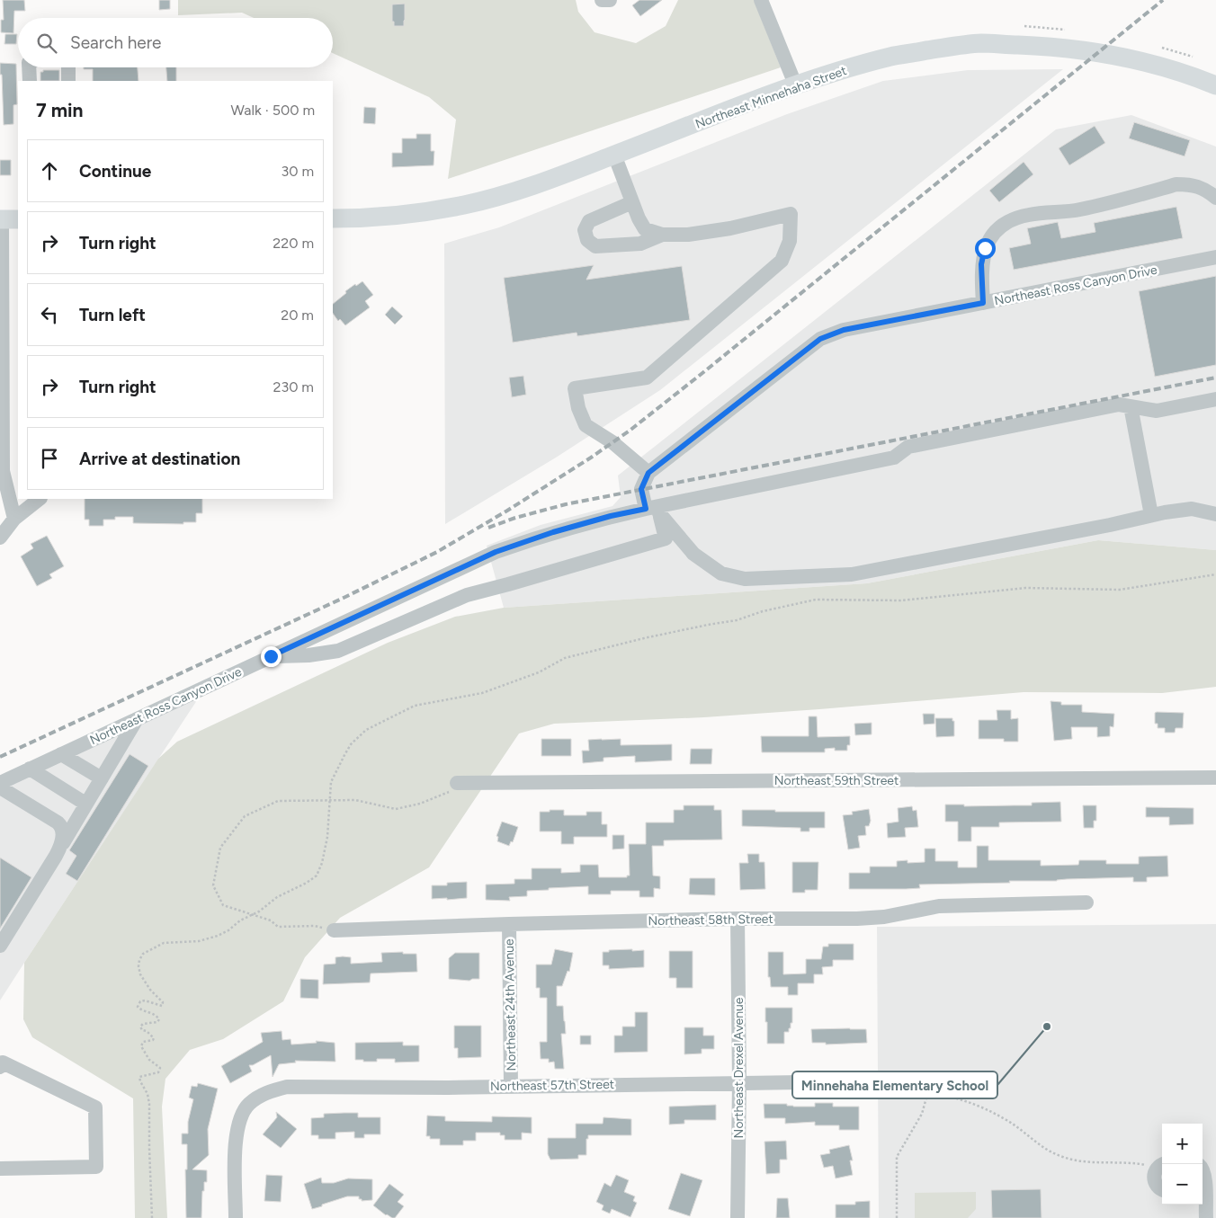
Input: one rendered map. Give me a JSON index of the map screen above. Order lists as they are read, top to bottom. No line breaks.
{"streets":{"main road":["Northeast Minnehaha Street"],"street":["Northeast Ross Canyon Drive","Northeast 59th Street","Northeast 58th Street","Northeast 24th Avenue","Northeast Drexel Avenue","Northeast 57th Street"]},"crossings":[["Northeast 58th Street","Northeast 24th Avenue"],["Northeast 58th Street","Northeast Drexel Avenue"],["Northeast 24th Avenue","Northeast 57th Street"],["Northeast Drexel Avenue","Northeast 57th Street"]],"places":["Minnehaha Elementary School"],"page":{"search":"Search here","heading":["7 min","Walk · 500 m"],"list":[["Continue","30 m"],["Turn right","220 m"],["Turn left","20 m"],["Turn right","230 m"],"Arrive at destination"],"map_buttons":["+","−"]}}
